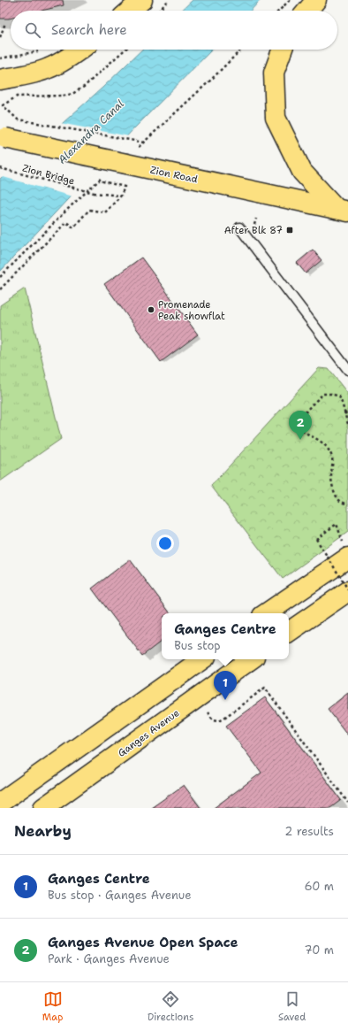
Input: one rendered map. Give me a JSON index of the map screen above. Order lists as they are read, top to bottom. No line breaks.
{"streets":{"main road":["Zion Road","Ganges Avenue"],"path":["Zion Bridge"]},"water":["Alexandra Canal"],"places":{"transit":["After Blk 87"],"other":["Promenade Peak showflat"]},"page":{"search":"Search here","pins":["2","1"],"popup":["Ganges Centre","Bus stop"],"heading":["Nearby","2 results"],"list":[{"mark":"1","name":"Ganges Centre","note":"Bus stop · Ganges Avenue","value":"60 m"},{"mark":"2","name":"Ganges Avenue Open Space","note":"Park · Ganges Avenue","value":"70 m"}],"nav":["Map","Directions","Saved"]}}
